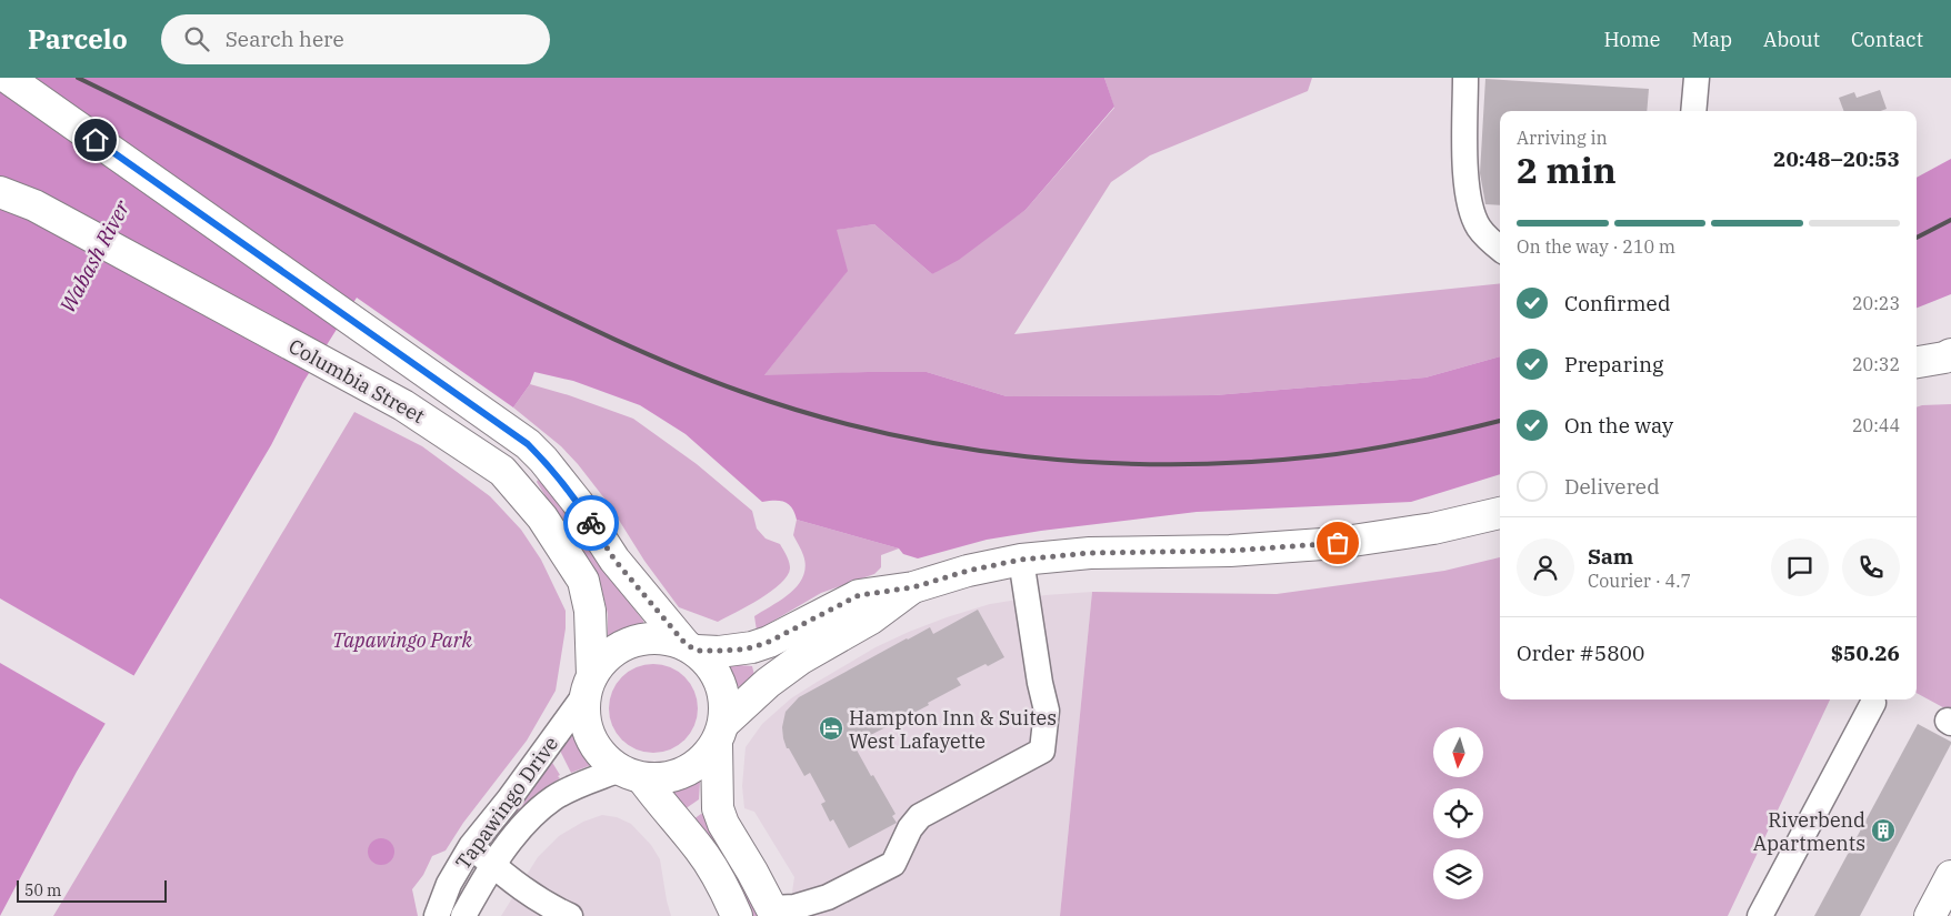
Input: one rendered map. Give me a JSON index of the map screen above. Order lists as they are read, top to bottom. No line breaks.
{"streets":{"main road":["Columbia Street"],"street":["Tapawingo Drive"]},"crossings":[["Columbia Street","Tapawingo Drive"]],"water":["Wabash River"],"parks":["Tapawingo Park"],"places":{"hotel":["Hampton Inn & Suites West Lafayette"],"building":["Riverbend Apartments"]},"scale_bar":"50 m","north":"bottom","page":{"header":"Parcelo","search":"Search here","nav":["Home","Map","About","Contact"],"heading":["2 min","Arriving in","20:48–20:53"],"panel":["Sam","Courier · 4.7","Order #5800","$50.26"],"bar":"On the way · 210 m","list":[["Confirmed","20:23"],["Preparing","20:32"],["On the way","20:44"],"Delivered"],"scale":"50 m"}}
